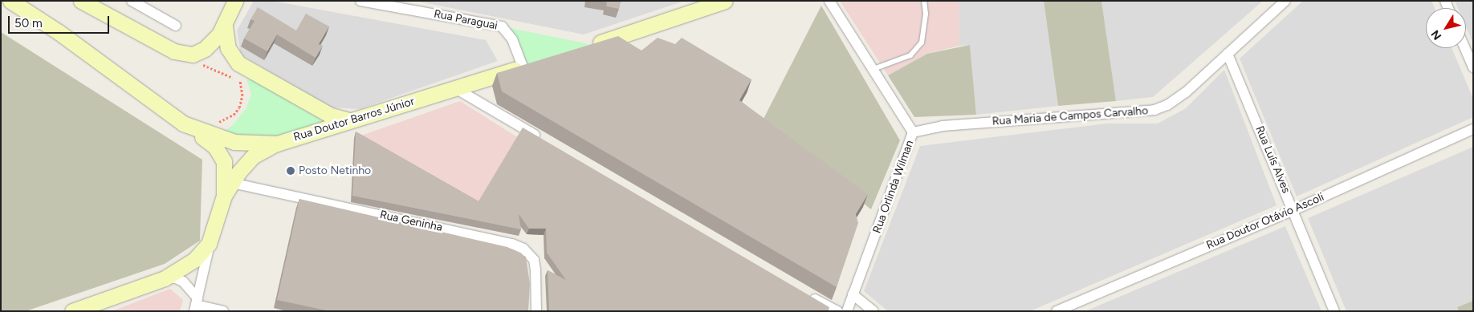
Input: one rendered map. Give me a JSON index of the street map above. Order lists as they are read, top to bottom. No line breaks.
{"streets":{"main road":["Rua Doutor Barros Júnior"],"street":["Rua Paraguai","Rua Maria de Campos Carvalho","Rua Luís Alves","Rua Orlinda Wilman","Rua Geninha","Rua Doutor Otávio Ascoli"]},"crossings":[["Rua Paraguai","Rua Doutor Barros Júnior"],["Rua Maria de Campos Carvalho","Rua Luís Alves"],["Rua Maria de Campos Carvalho","Rua Orlinda Wilman"],["Rua Luís Alves","Rua Doutor Otávio Ascoli"]],"places":["Posto Netinho"],"scale_bar":"50 m","north":"bottom left"}
